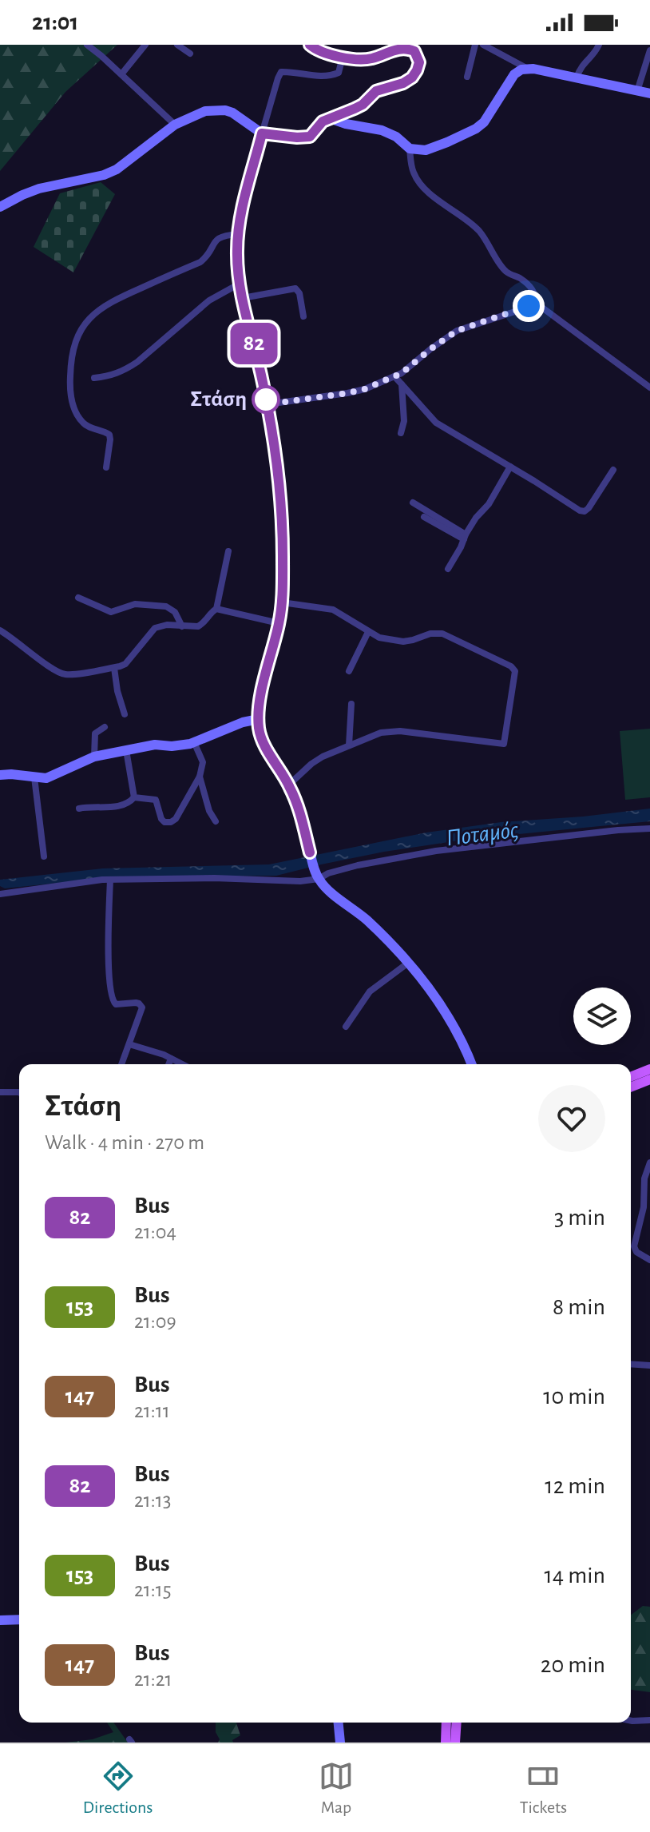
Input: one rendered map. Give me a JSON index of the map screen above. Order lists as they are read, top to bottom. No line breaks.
{"water":["Ποταμός"],"places":["Στάση"],"lines":["bus line 82"],"page":{"status":"21:01","on_map":"82","heading":["Στάση","Walk · 4 min · 270 m"],"list":[{"mark":"82","name":"Bus","note":"21:04","value":"3 min"},{"mark":"153","name":"Bus","note":"21:09","value":"8 min"},{"mark":"147","name":"Bus","note":"21:11","value":"10 min"},{"mark":"82","name":"Bus","note":"21:13","value":"12 min"},{"mark":"153","name":"Bus","note":"21:15","value":"14 min"},{"mark":"147","name":"Bus","note":"21:21","value":"20 min"}],"tabs":["Directions","Map","Tickets"]}}
